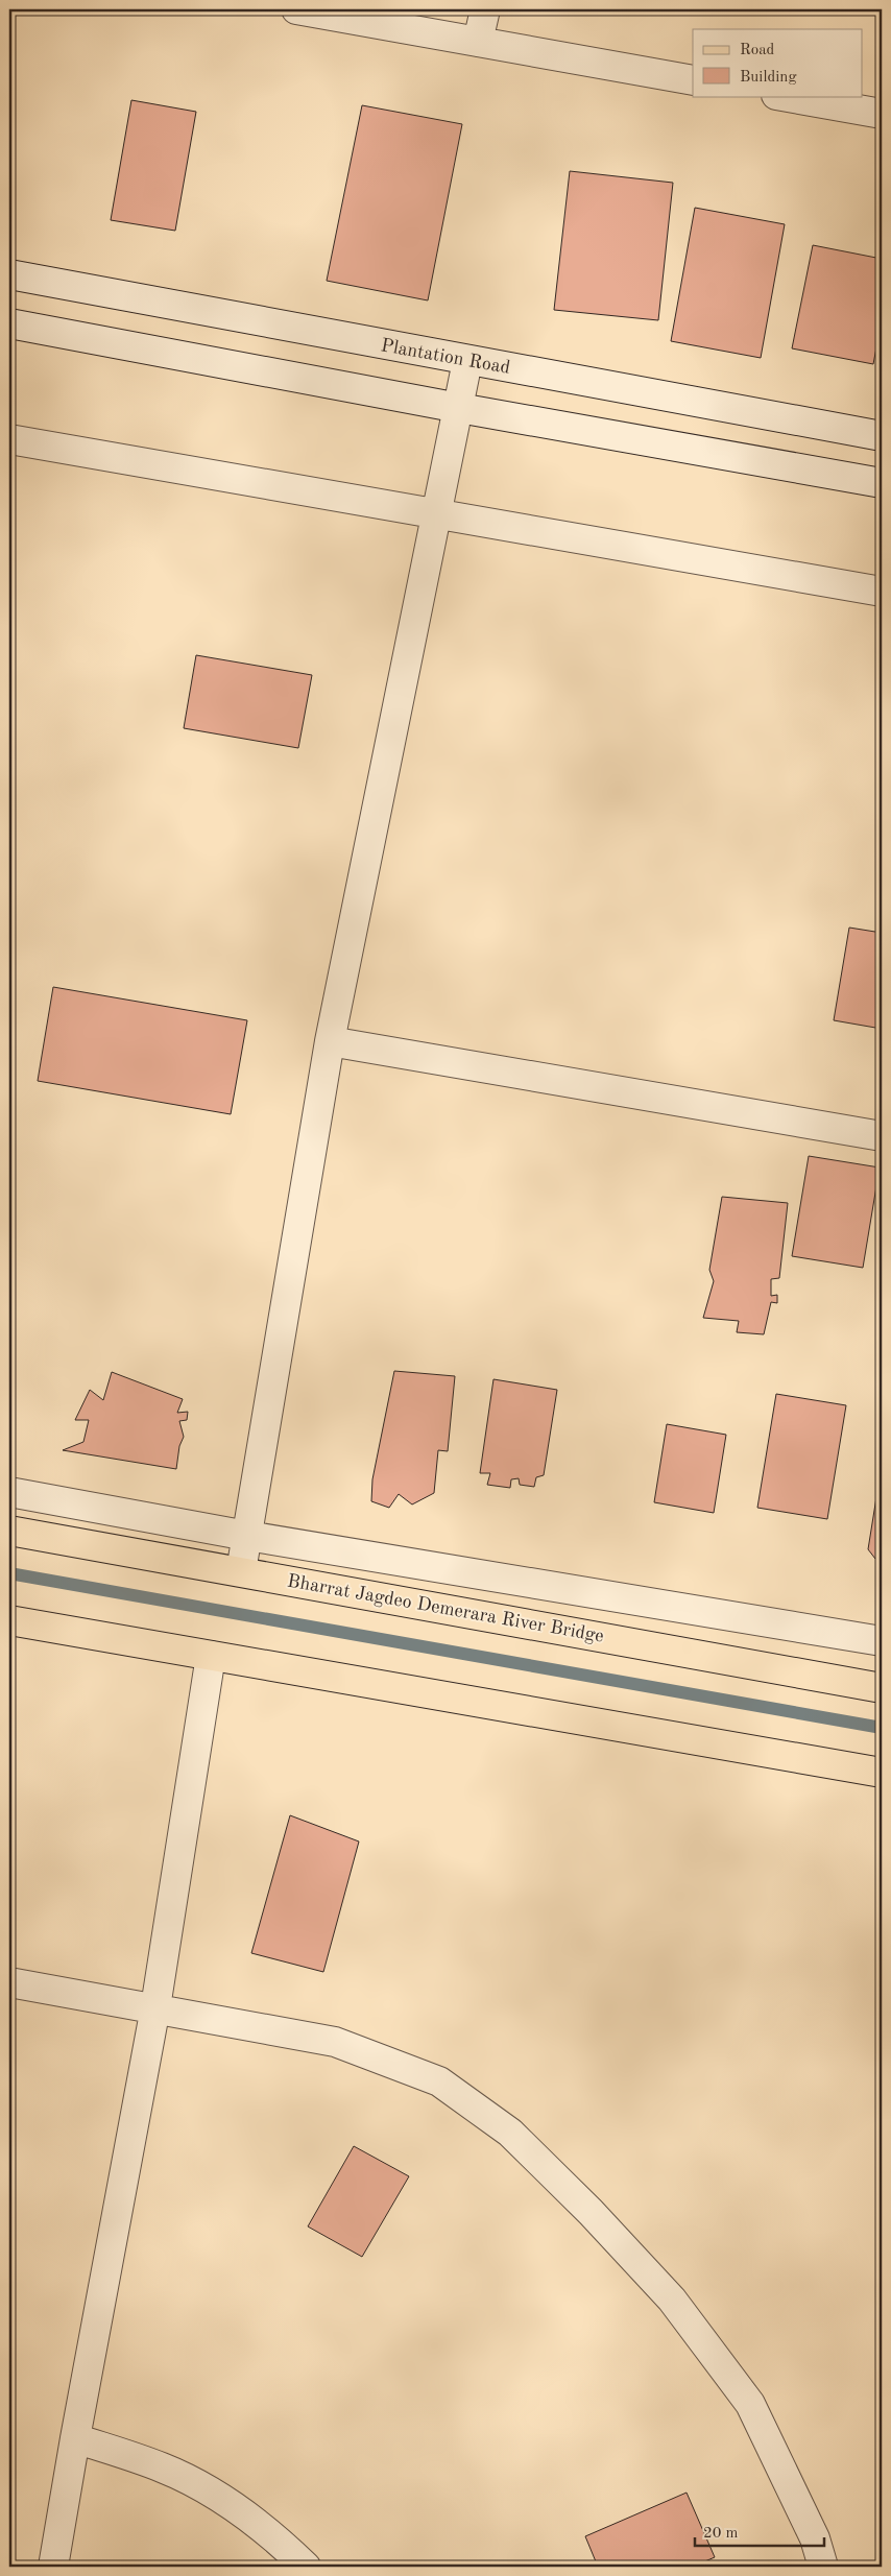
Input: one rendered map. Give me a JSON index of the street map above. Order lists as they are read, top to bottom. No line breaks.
{"streets":{"main road":["Bharrat Jagdeo Demerara River Bridge"],"street":["Plantation Road"]},"legend":["Road","Building"],"scale_bar":"20 m"}
